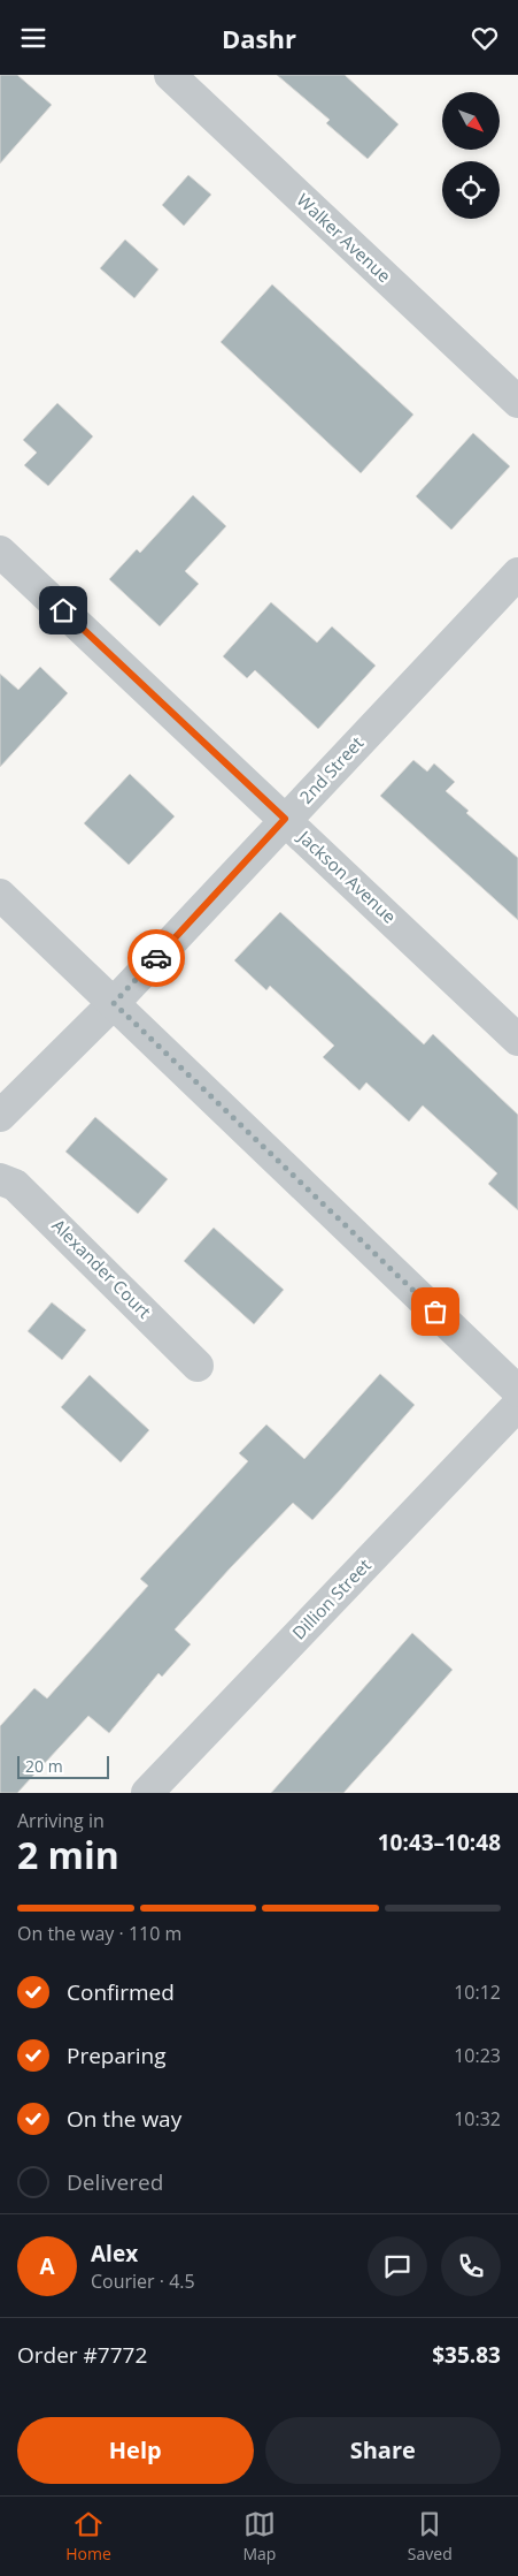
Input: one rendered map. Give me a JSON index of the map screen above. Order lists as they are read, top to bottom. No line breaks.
{"streets":{"street":["Walker Avenue","2nd Street","Jackson Avenue","Alexander Court","Dillion Street"]},"crossings":[["2nd Street","Jackson Avenue"]],"scale_bar":"20 m","north":"bottom right","page":{"header":"Dashr","scale":"20 m","heading":["2 min","Arriving in","10:43–10:48"],"panel":["Alex","Courier · 4.5","Order #7772","$35.83"],"bar":"On the way · 110 m","list":[["Confirmed","10:12"],["Preparing","10:23"],["On the way","10:32"],"Delivered"],"round":"A","buttons":["Help","Share"],"tabs":["Home","Map","Saved"]}}
